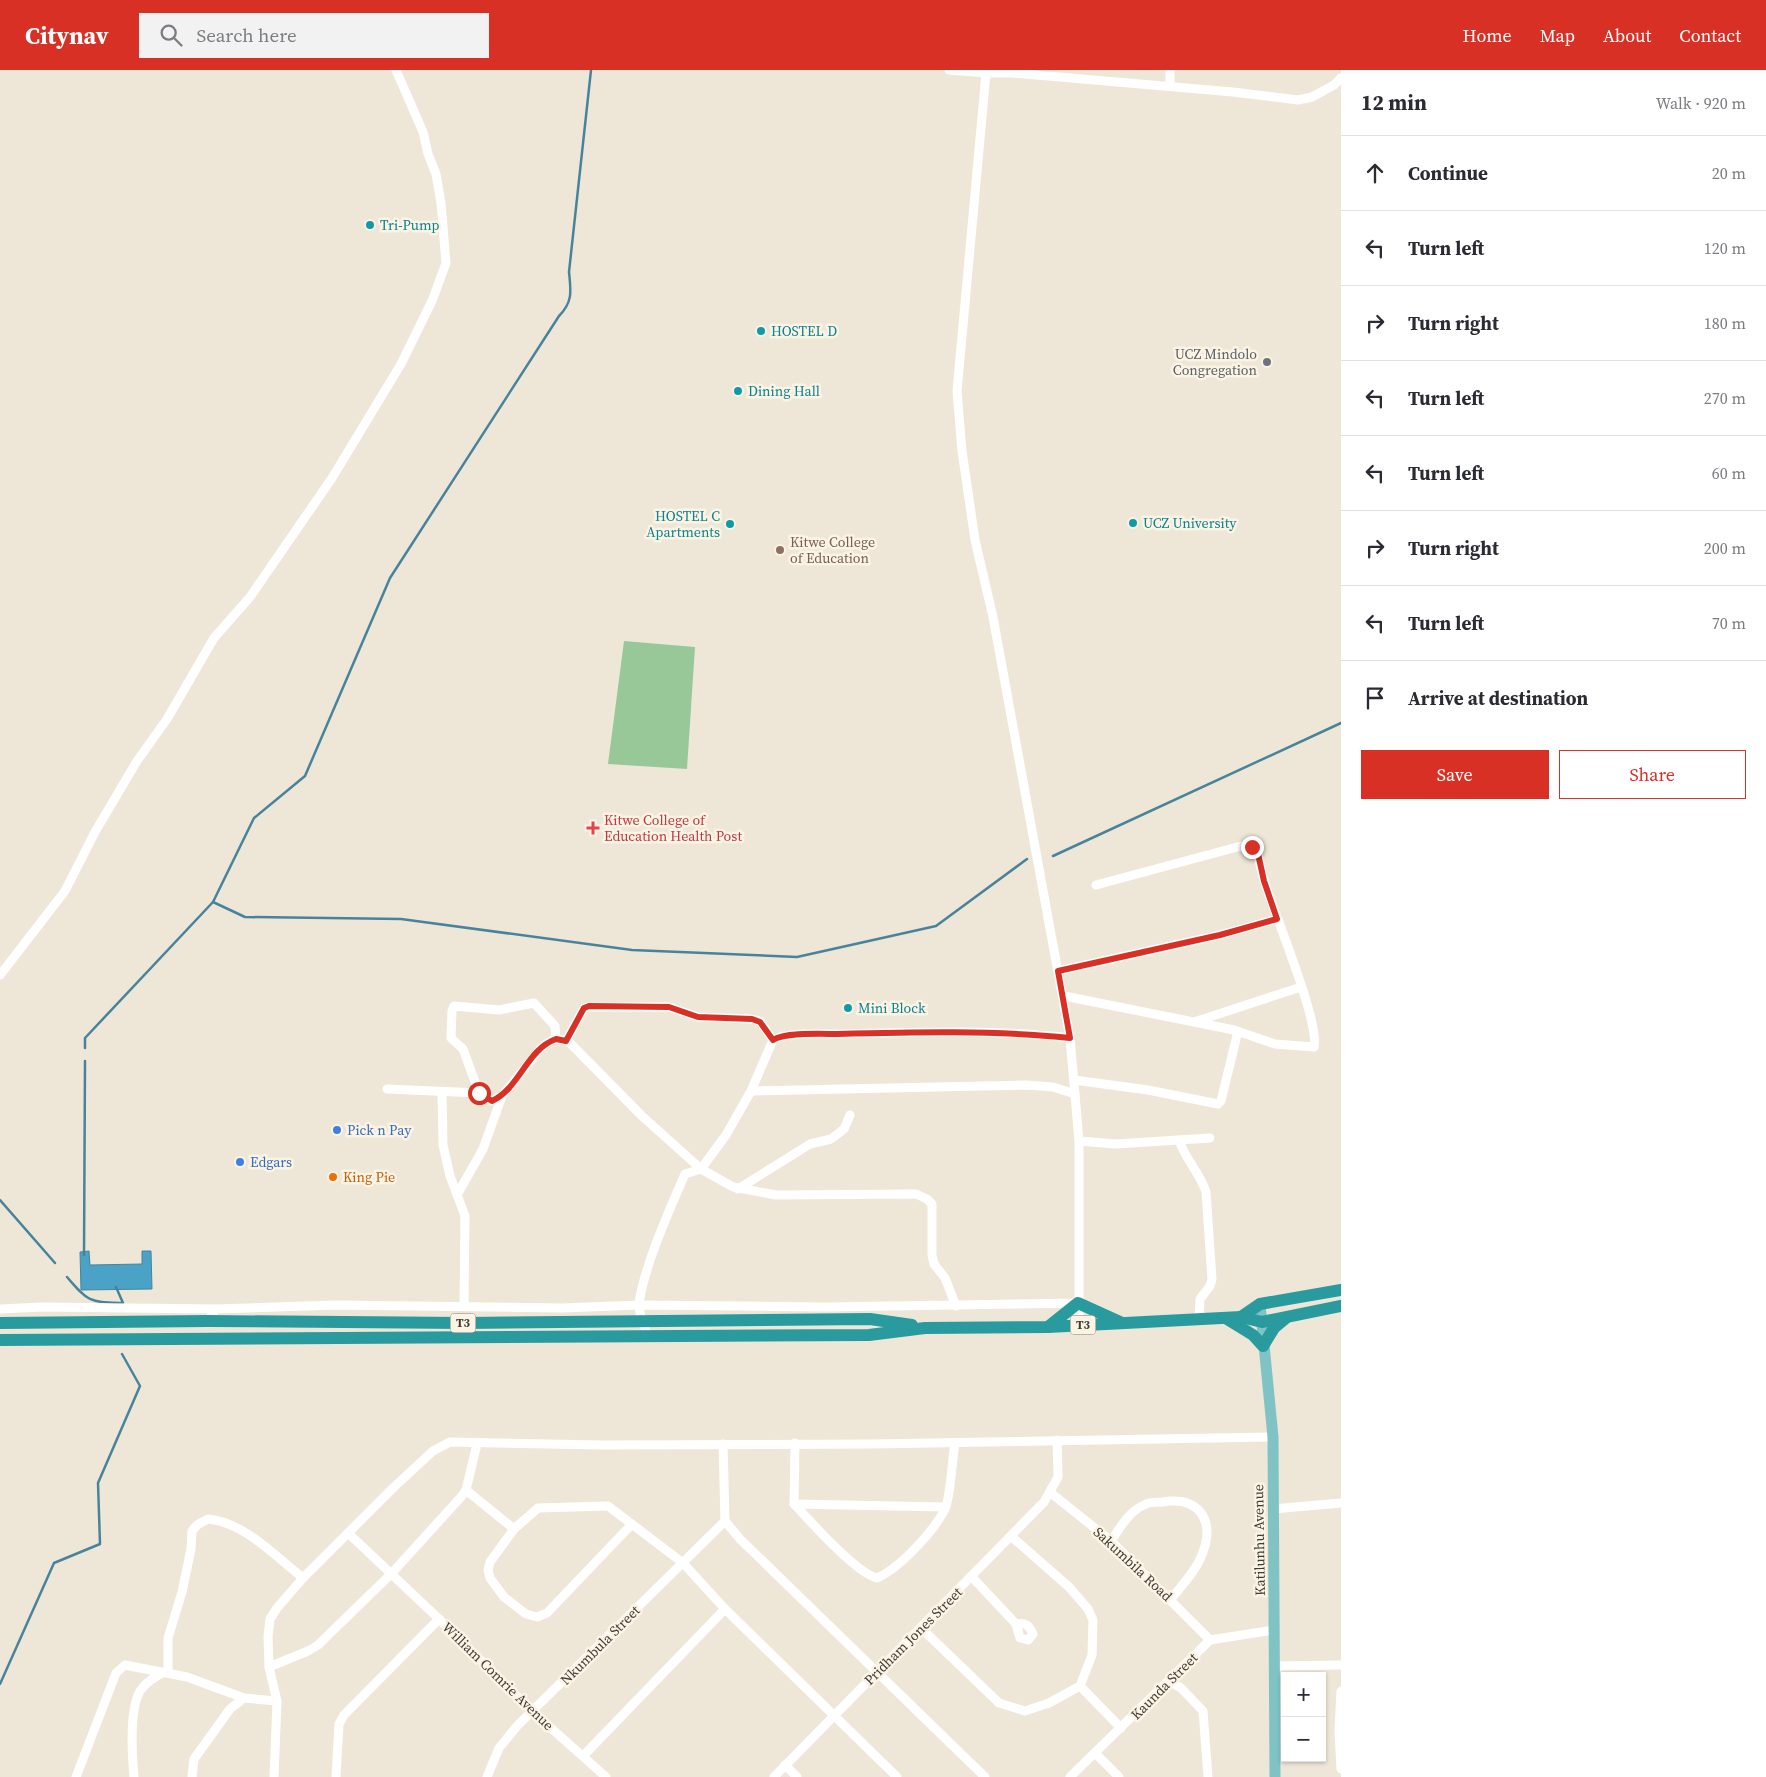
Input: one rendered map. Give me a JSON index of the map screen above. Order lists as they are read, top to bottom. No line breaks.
{"streets":{"highway":["T3"],"main road":["Katilunhu Avenue"],"street":["Sakumbila Road","Pridham Jones Street","Nkumbula Street","William Comrie Avenue","Kaunda Street"]},"crossings":[["T3","Katilunhu Avenue"],["Sakumbila Road","Pridham Jones Street"],["Sakumbila Road","Kaunda Street"],["Nkumbula Street","William Comrie Avenue"]],"places":{"other":["Tri-Pump","HOSTEL D","UCZ Mindolo Congregation","Dining Hall","UCZ University","HOSTEL C Apartments","Kitwe College of Education","Mini Block","Pick n Pay","Edgars","King Pie"],"health":["Kitwe College of Education Health Post"]},"page":{"header":"Citynav","search":"Search here","nav":["Home","Map","About","Contact"],"heading":["12 min","Walk · 920 m"],"list":[["Continue","20 m"],["Turn left","120 m"],["Turn right","180 m"],["Turn left","270 m"],["Turn left","60 m"],["Turn right","200 m"],["Turn left","70 m"],"Arrive at destination"],"buttons":["Save","Share"],"map_buttons":["+","−"]}}
